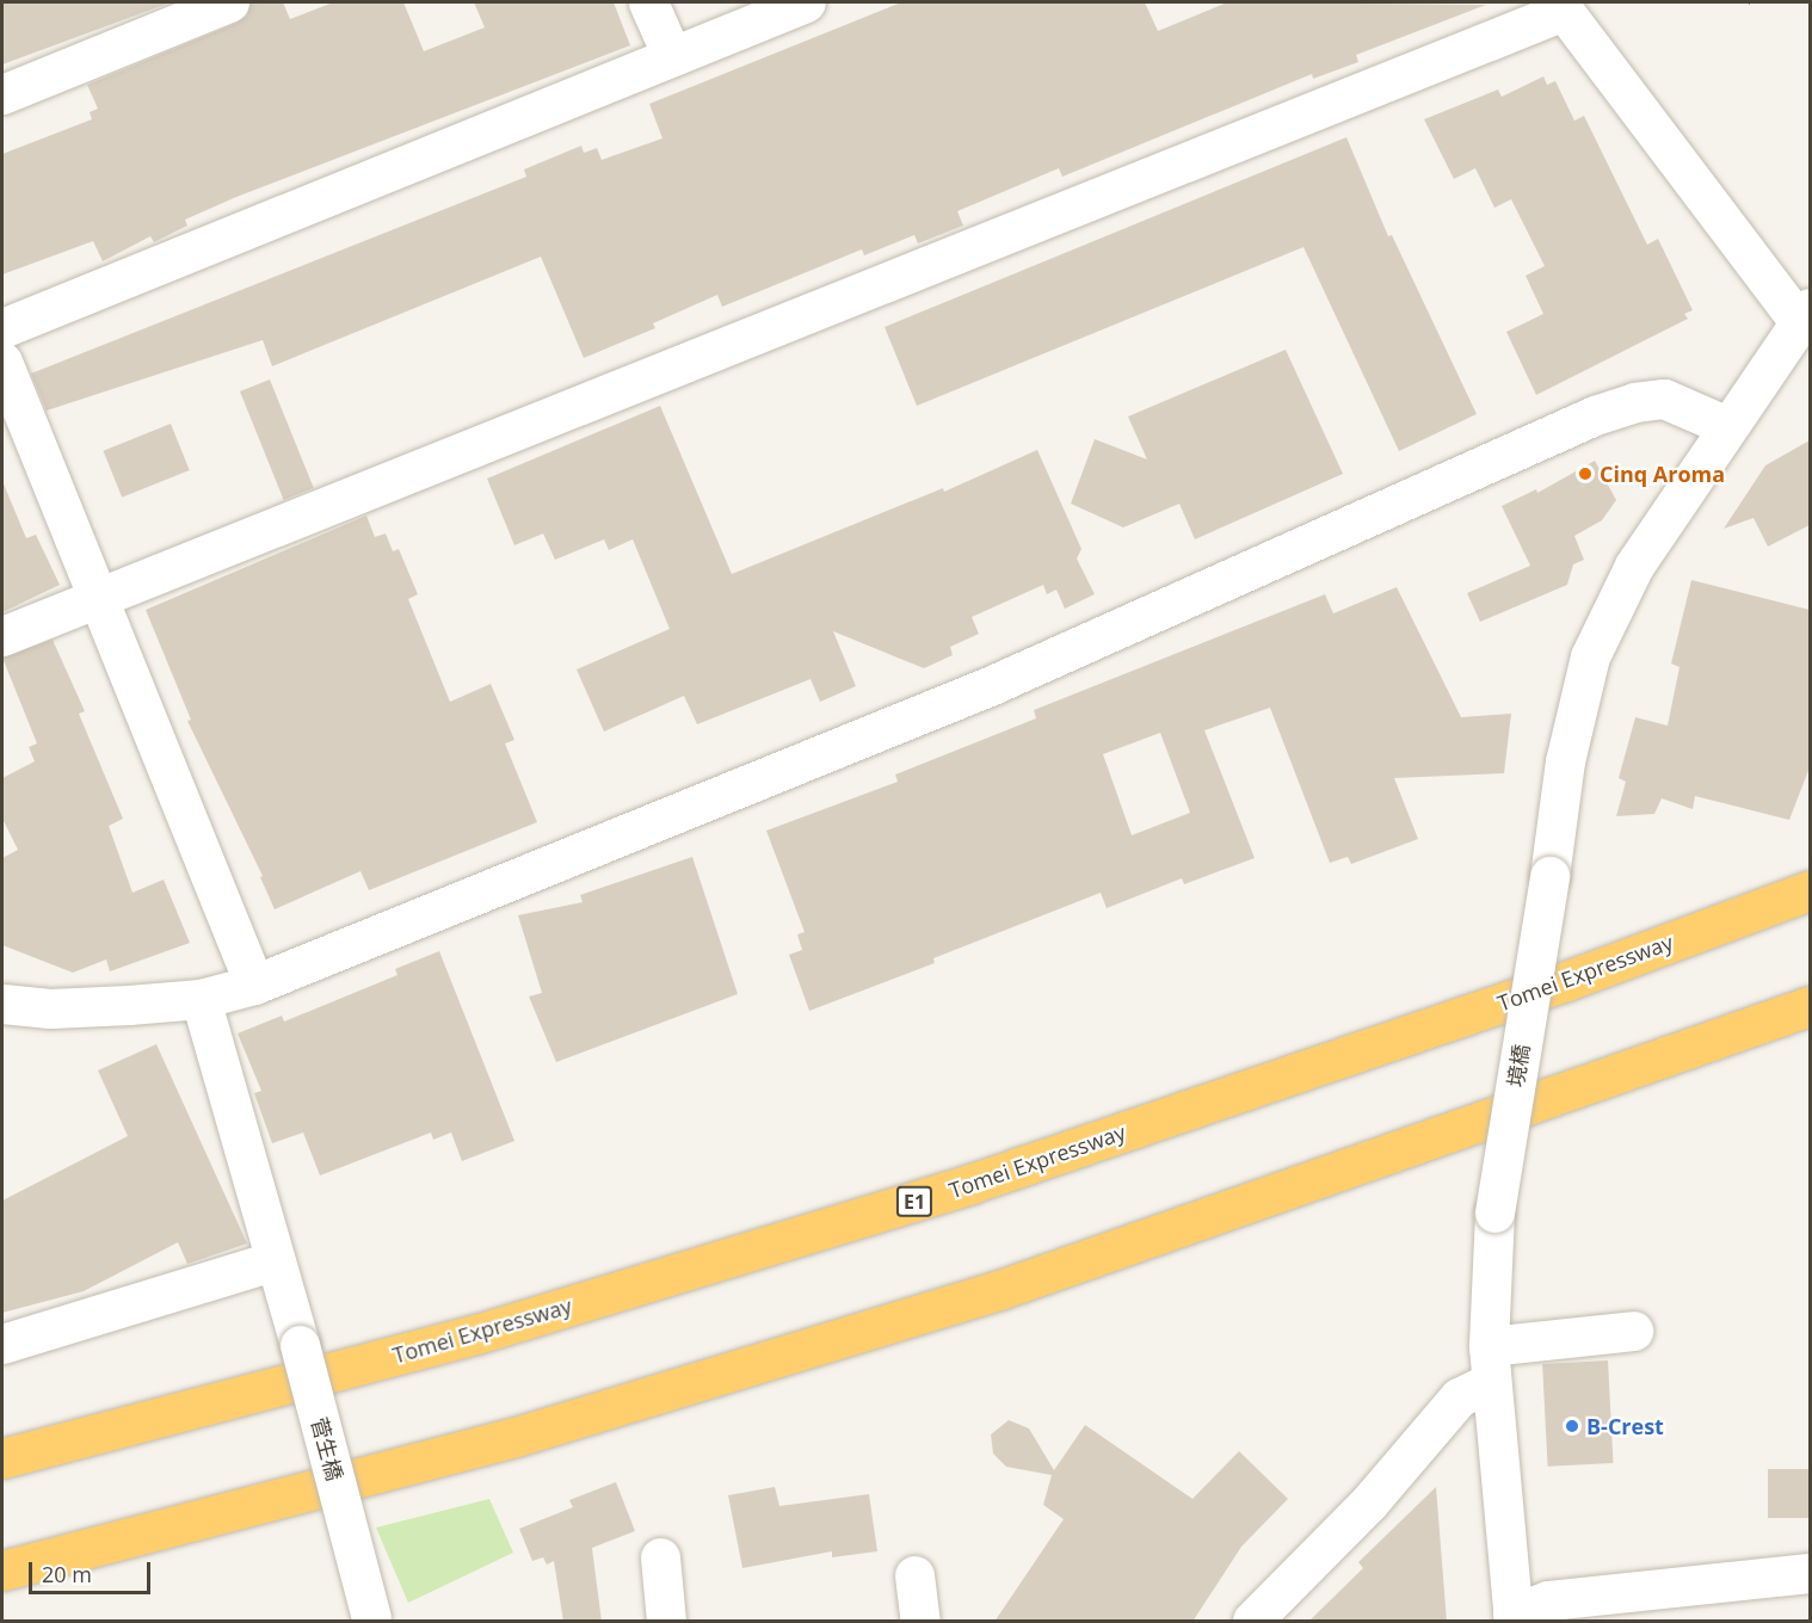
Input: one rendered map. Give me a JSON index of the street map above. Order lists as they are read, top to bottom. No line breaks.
{"streets":{"highway":["Tomei Expressway","E1"],"street":["境橋","菅生橋"]},"places":["Cinq Aroma","B-Crest"],"scale_bar":"20 m"}
